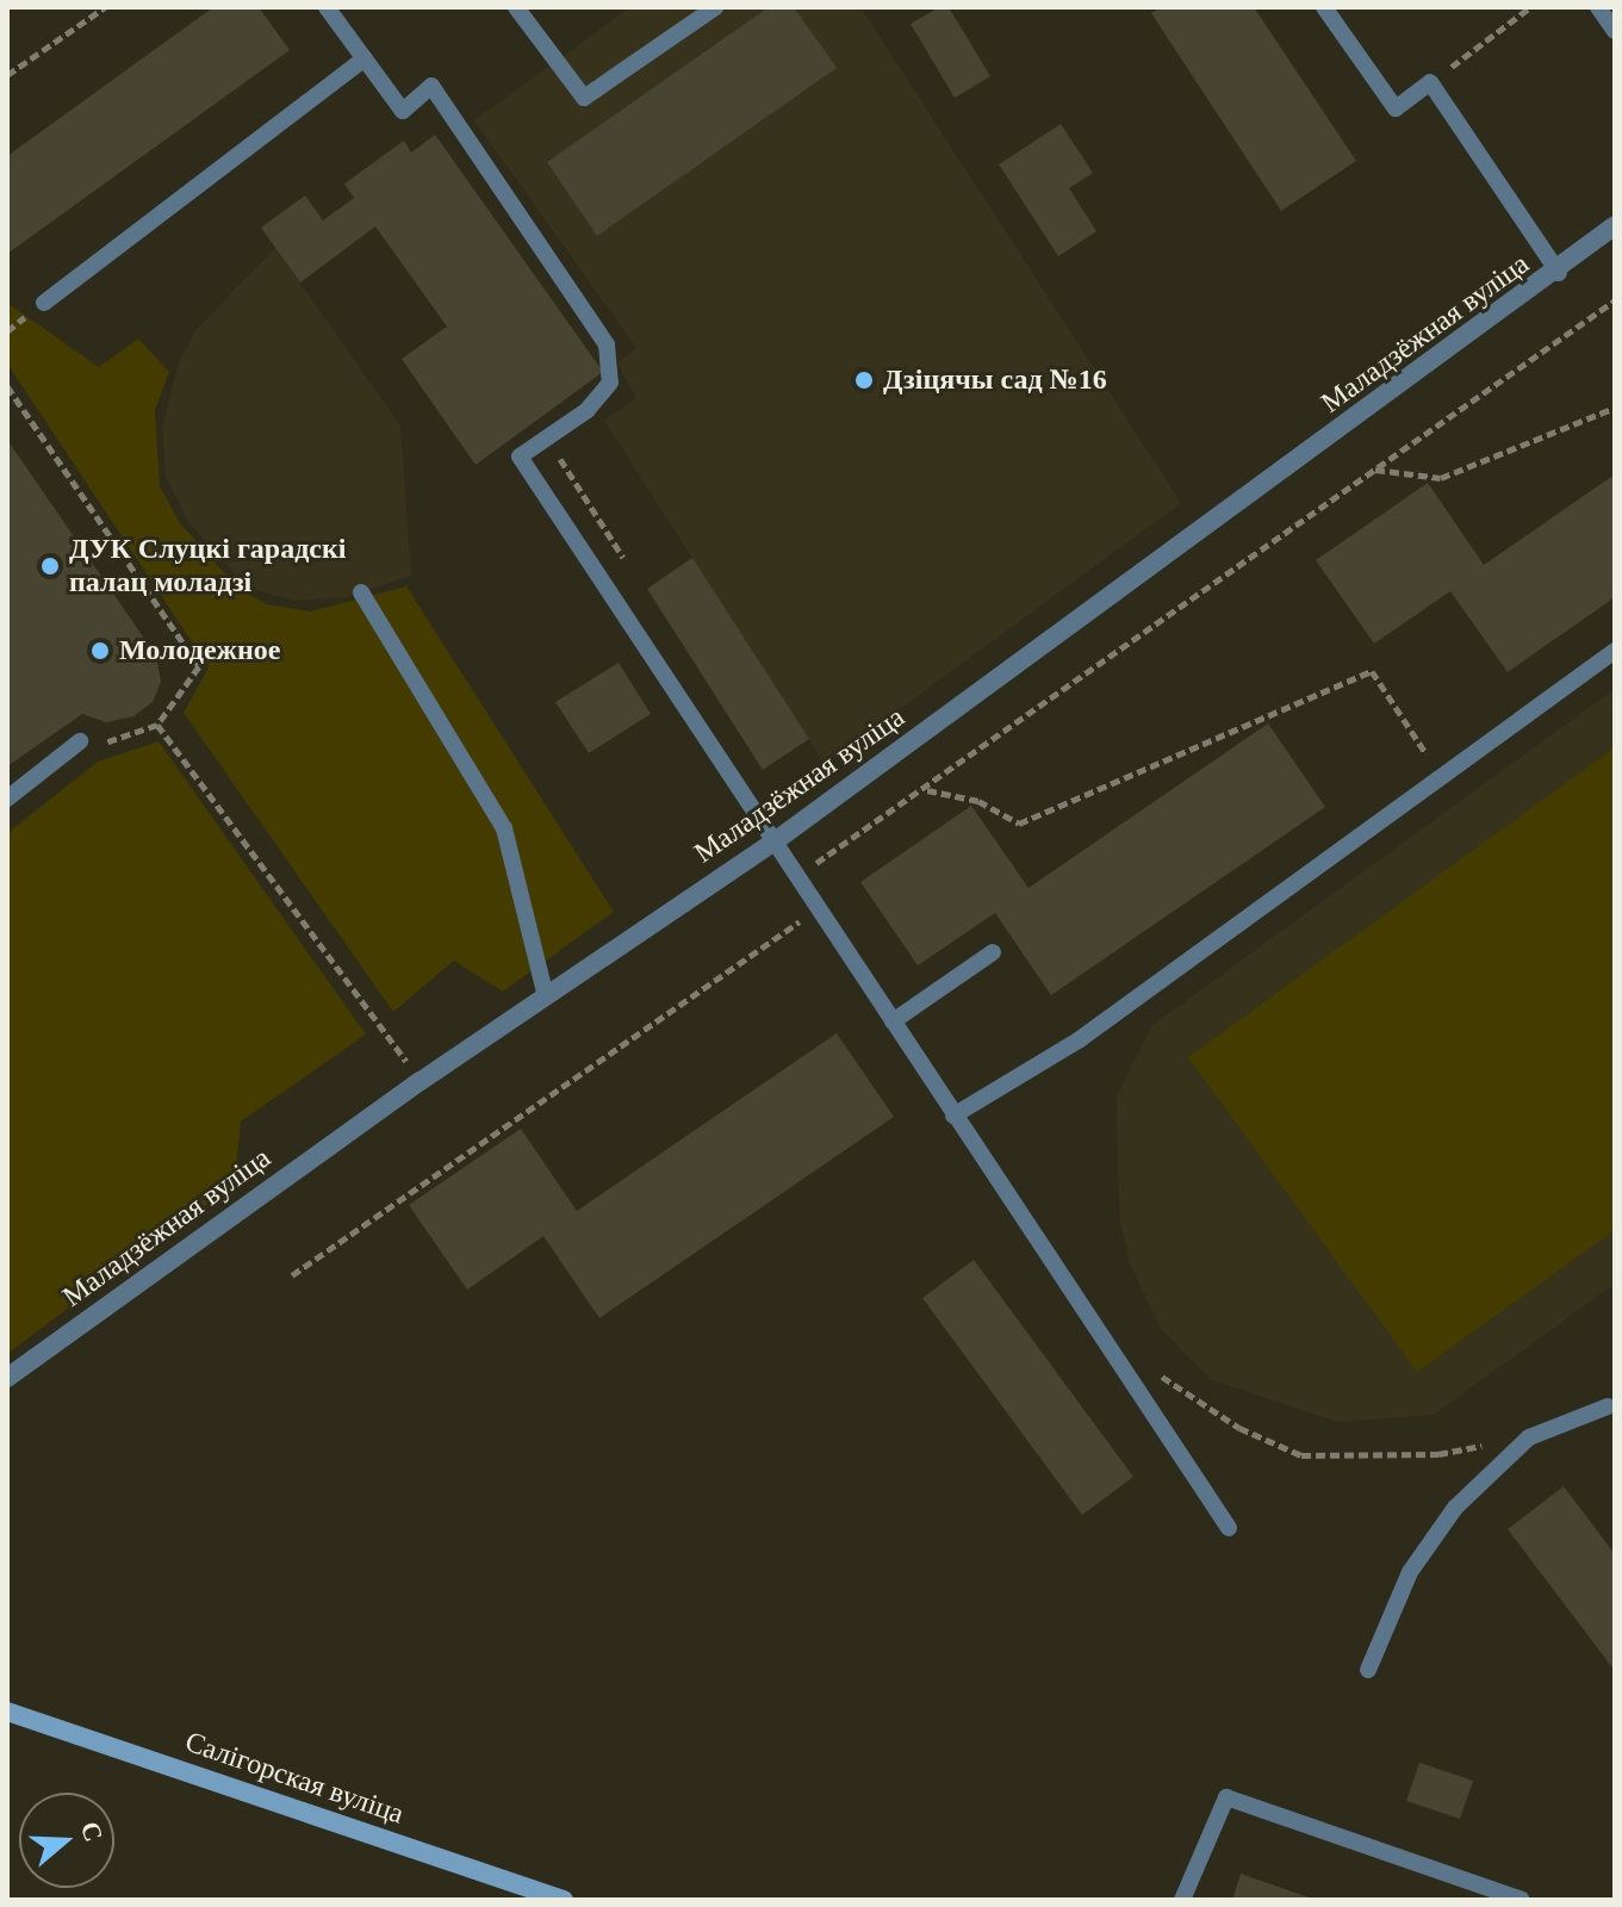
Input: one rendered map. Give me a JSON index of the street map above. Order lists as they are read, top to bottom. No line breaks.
{"streets":{"main road":["Салігорская вуліца"],"street":["Маладзёжная вуліца"]},"places":["Дзіцячы сад №16","ДУК Слуцкі гарадскі палац моладзі","Молодежное"],"north":"right"}
